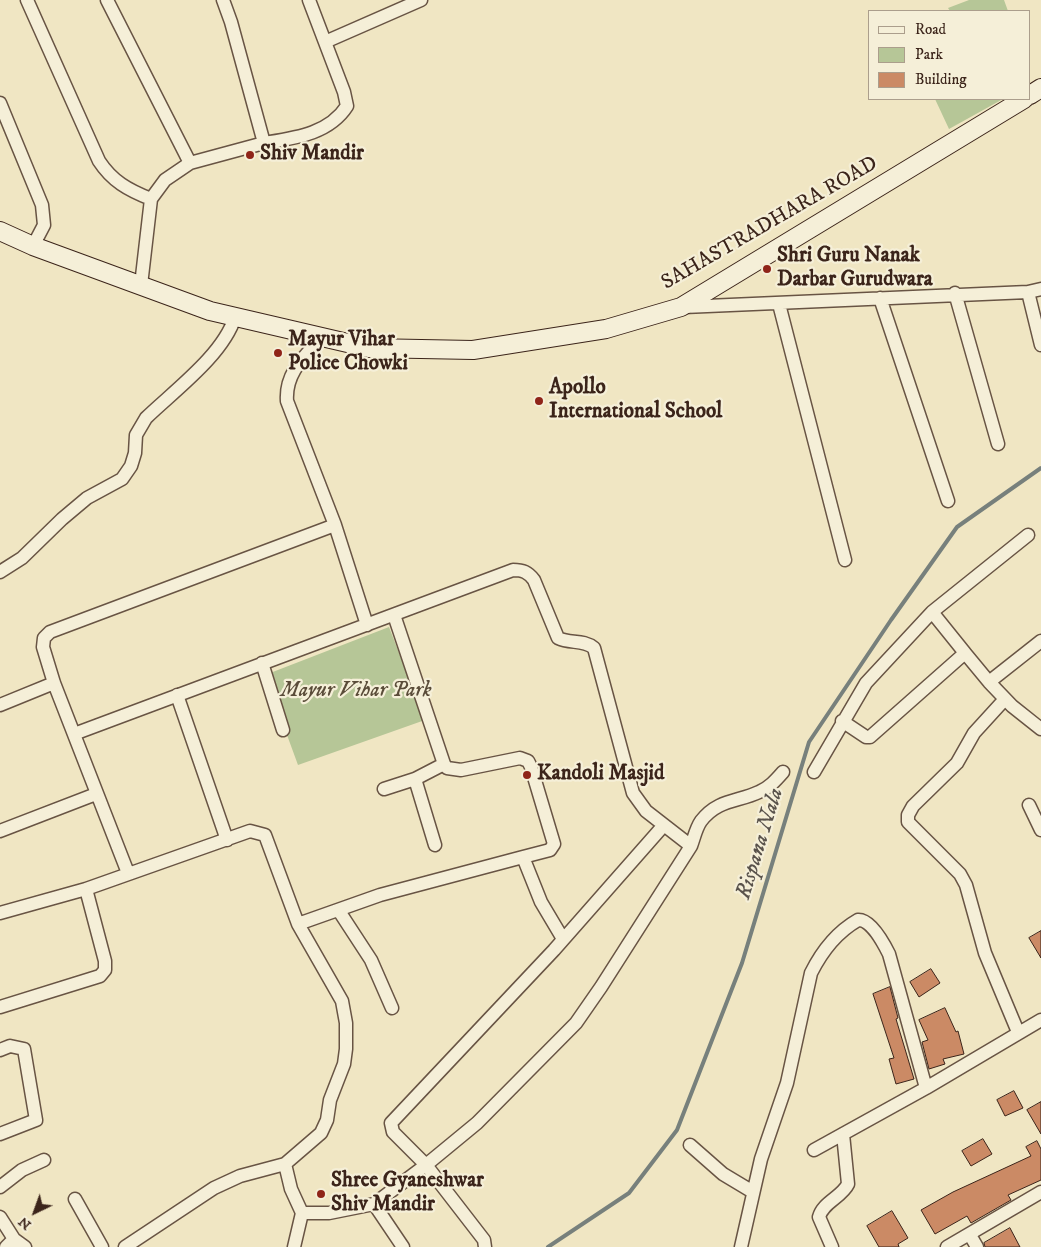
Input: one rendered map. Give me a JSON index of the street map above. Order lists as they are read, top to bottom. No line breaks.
{"streets":{"main road":["SAHASTRADHARA ROAD"]},"water":["Rispana Nala"],"parks":["Mayur Vihar Park"],"places":["Shiv Mandir","Shri Guru Nanak Darbar Gurudwara","Mayur Vihar Police Chowki","Apollo International School","Kandoli Masjid","Shree Gyaneshwar Shiv Mandir"],"legend":["Road","Park","Building"],"north":"bottom left"}
